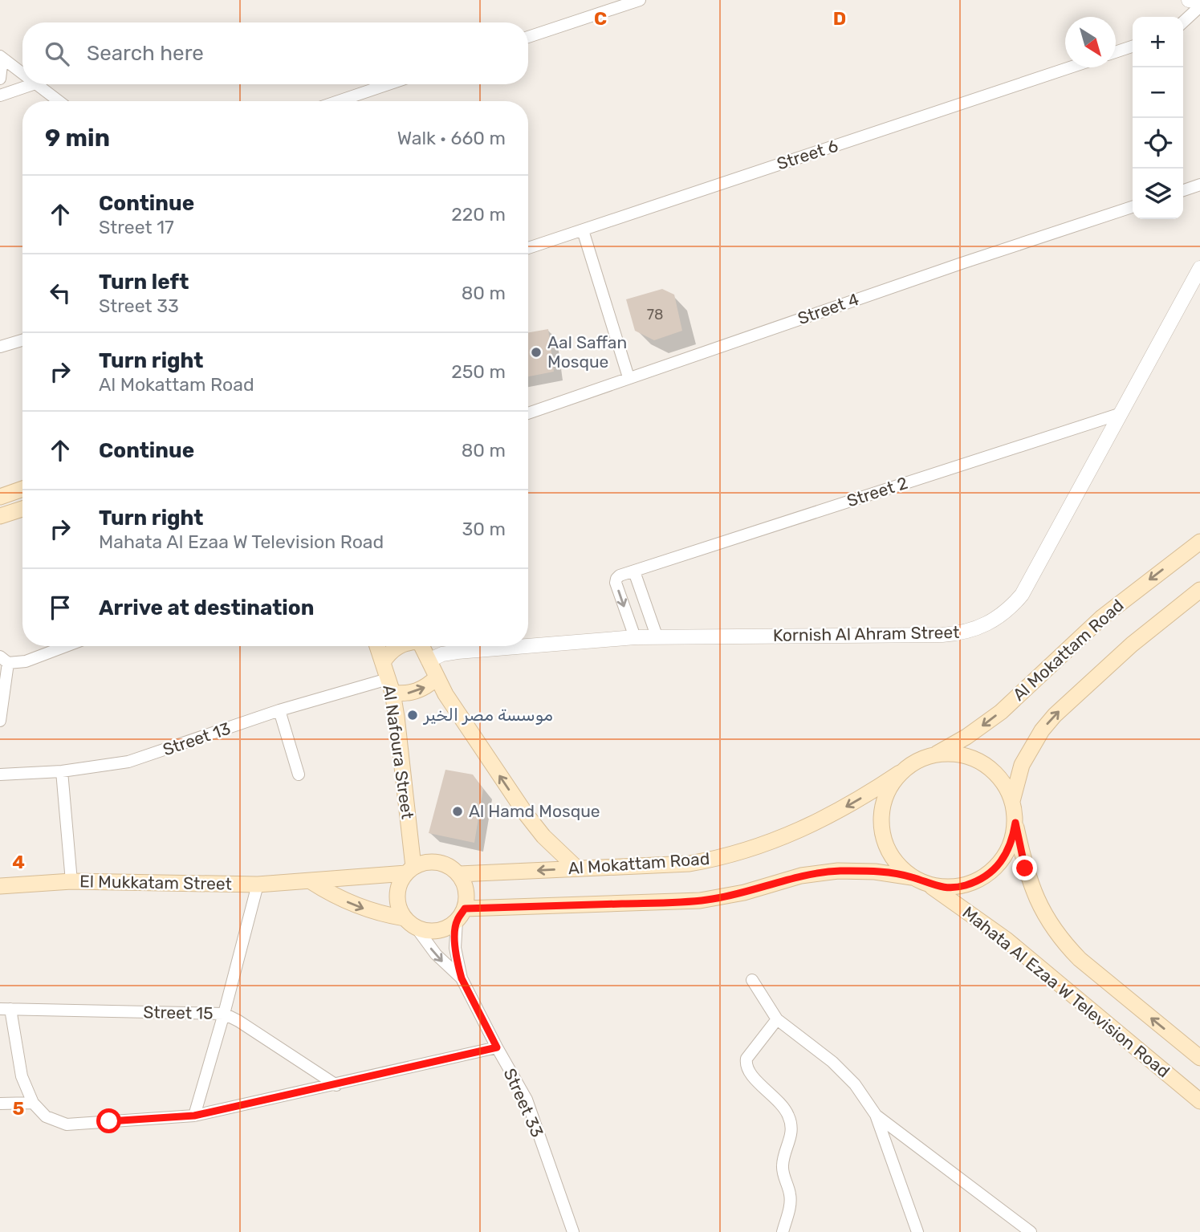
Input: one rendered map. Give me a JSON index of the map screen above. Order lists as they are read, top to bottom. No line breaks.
{"streets":{"main road":["Al Mokattam Road","Al Nafoura Street","El Mukkatam Street","Mahata Al Ezaa W Television Road"],"street":["Street 6","Street 4","Street 2","Kornish Al Ahram Street","Street 13","Street 15","Street 33"]},"crossings":[["Street 2","Kornish Al Ahram Street"],["Al Mokattam Road","Al Nafoura Street"],["Al Mokattam Road","El Mukkatam Street"],["Al Mokattam Road","Mahata Al Ezaa W Television Road"],["Al Mokattam Road","Street 33"],["Street 13","Al Nafoura Street"],["Al Nafoura Street","El Mukkatam Street"],["Al Nafoura Street","Street 33"],["El Mukkatam Street","Street 33"]],"places":["Aal Saffan Mosque","موسسة مصر الخير","Al Hamd Mosque"],"house_numbers":["78"],"north":"bottom right","page":{"map_buttons":["+","−"],"search":"Search here","heading":["9 min","Walk · 660 m"],"list":[["Continue","Street 17","220 m"],["Turn left","Street 33","80 m"],["Turn right","Al Mokattam Road","250 m"],["Continue","80 m"],["Turn right","Mahata Al Ezaa W Television Road","30 m"],"Arrive at destination"]},"grid":{"columns":["C","D"],"rows":["4","5"]}}
